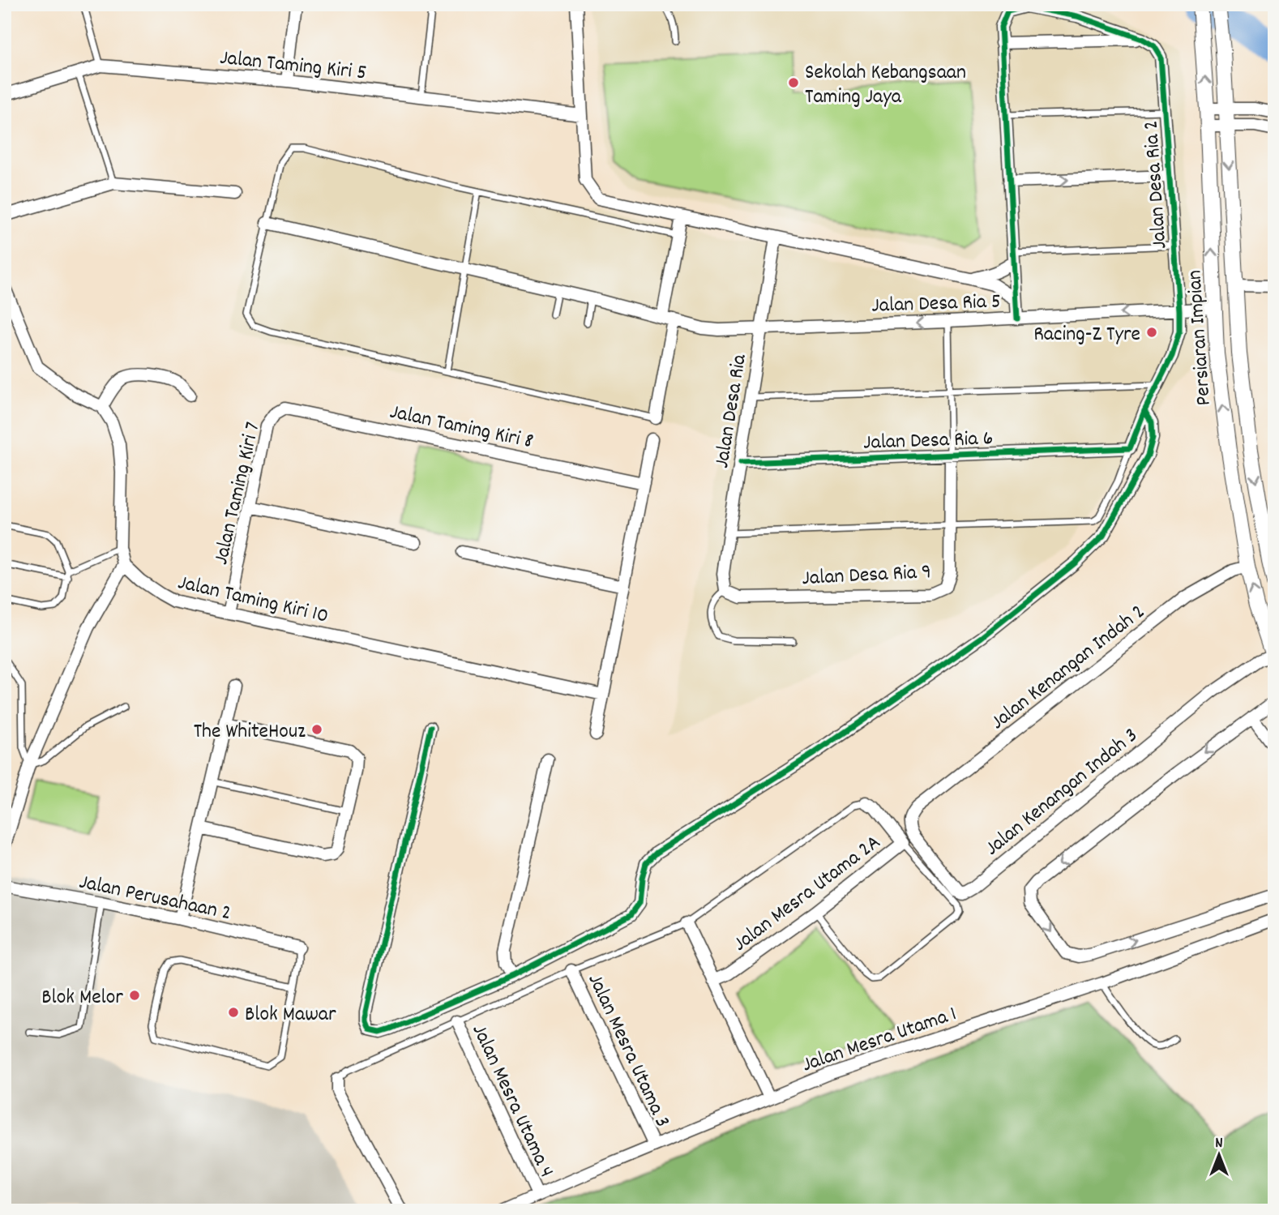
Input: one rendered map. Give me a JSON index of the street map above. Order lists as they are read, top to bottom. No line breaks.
{"streets":{"street":["Jalan Taming Kiri 5","Jalan Desa Ria 2","Jalan Desa Ria 5","Persiaran Impian","Jalan Desa Ria","Jalan Taming Kiri 8","Jalan Desa Ria 6","Jalan Taming Kiri 7","Jalan Desa Ria 9","Jalan Taming Kiri 10","Jalan Kenangan Indah 2","Jalan Kenangan Indah 3","Jalan Mesra Utama 2A","Jalan Perusahaan 2","Jalan Mesra Utama 1","Jalan Mesra Utama 3","Jalan Mesra Utama 4"]},"crossings":[["Jalan Desa Ria 2","Jalan Desa Ria 5"],["Jalan Desa Ria 2","Jalan Desa Ria 6"],["Jalan Desa Ria 5","Persiaran Impian"],["Jalan Desa Ria 5","Jalan Desa Ria"],["Persiaran Impian","Jalan Kenangan Indah 2"],["Persiaran Impian","Jalan Kenangan Indah 3"],["Jalan Desa Ria","Jalan Desa Ria 6"],["Jalan Desa Ria","Jalan Desa Ria 9"],["Jalan Taming Kiri 8","Jalan Taming Kiri 7"],["Jalan Desa Ria 6","Jalan Desa Ria 9"],["Jalan Taming Kiri 7","Jalan Taming Kiri 10"],["Jalan Kenangan Indah 2","Jalan Kenangan Indah 3"],["Jalan Mesra Utama 1","Jalan Mesra Utama 3"],["Jalan Mesra Utama 1","Jalan Mesra Utama 4"]],"places":["Sekolah Kebangsaan Taming Jaya","Racing-Z Tyre","The WhiteHouz","Blok Melor","Blok Mawar"],"north":"top"}
